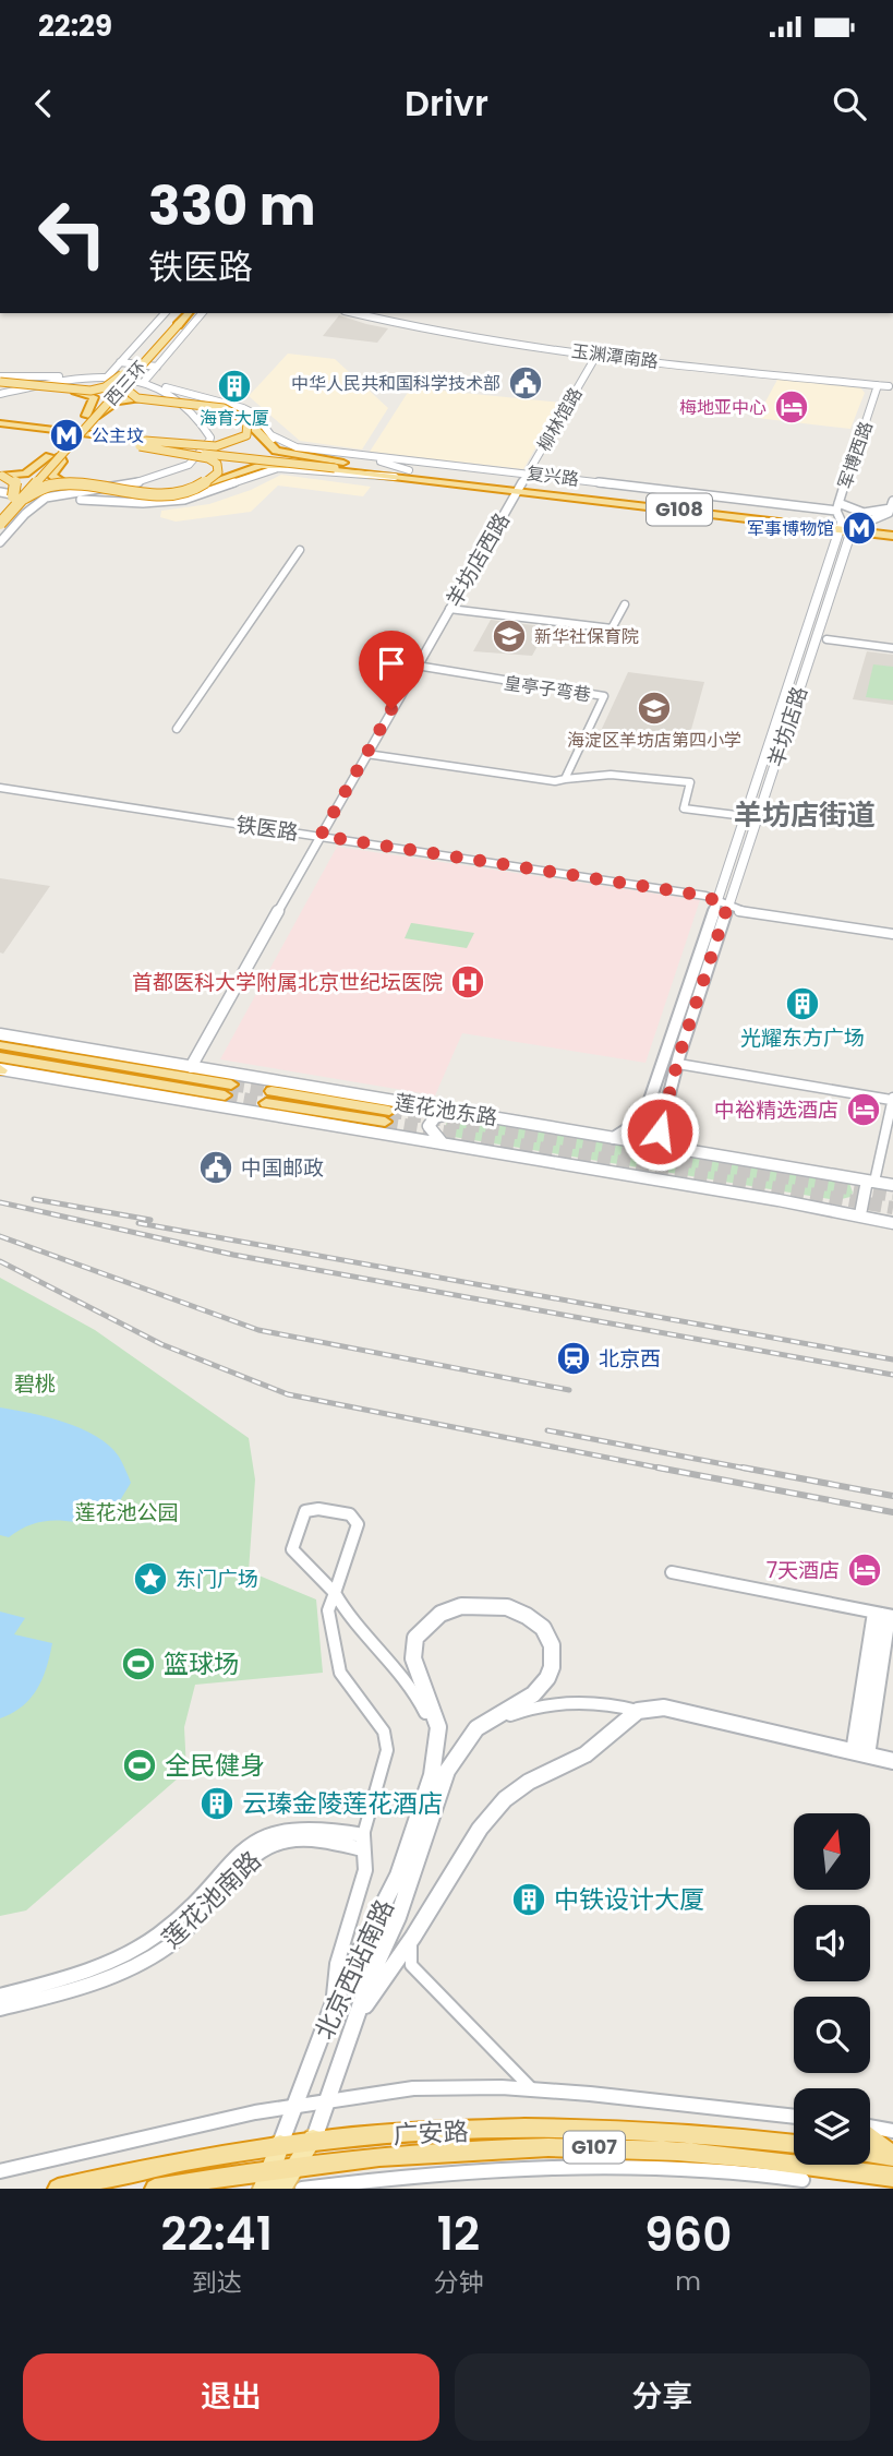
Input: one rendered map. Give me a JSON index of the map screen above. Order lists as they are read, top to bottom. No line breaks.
{"streets":{"highway":["西三环","复兴路","G108","莲花池东路","广安路","G107"],"main road":["羊坊店路","北京西站南路"],"street":["玉渊潭南路","柳林馆路","军博西路","羊坊店西路","皇亭子弯巷","铁医路","莲花池南路"]},"crossings":[["玉渊潭南路","柳林馆路"],["玉渊潭南路","军博西路"],["柳林馆路","复兴路"],["柳林馆路","羊坊店西路"],["军博西路","复兴路"],["军博西路","羊坊店路"],["复兴路","羊坊店西路"],["复兴路","羊坊店路"],["羊坊店西路","皇亭子弯巷"],["羊坊店西路","铁医路"],["羊坊店西路","莲花池东路"],["羊坊店路","铁医路"],["羊坊店路","莲花池东路"],["北京西站南路","广安路"]],"districts":["羊坊店街道"],"parks":["碧桃","莲花池公园"],"places":{"public building":["中华人民共和国科学技术部","中国邮政"],"building":["海育大厦","光耀东方广场","云瑧金陵莲花酒店","中铁设计大厦"],"hotel":["梅地亚中心","中裕精选酒店","7天酒店"],"metro station":["公主坟","军事博物馆"],"school or university":["新华社保育院","海淀区羊坊店第四小学"],"hospital":["首都医科大学附属北京世纪坛医院"],"station":["北京西"],"place":["东门广场"],"sports":["篮球场","全民健身"]},"north":"top","page":{"status":"22:29","header":"Drivr","turn":["330 m","铁医路"],"eta":["22:41","到达","12","分钟","960","m"],"buttons":["退出","分享"]}}
